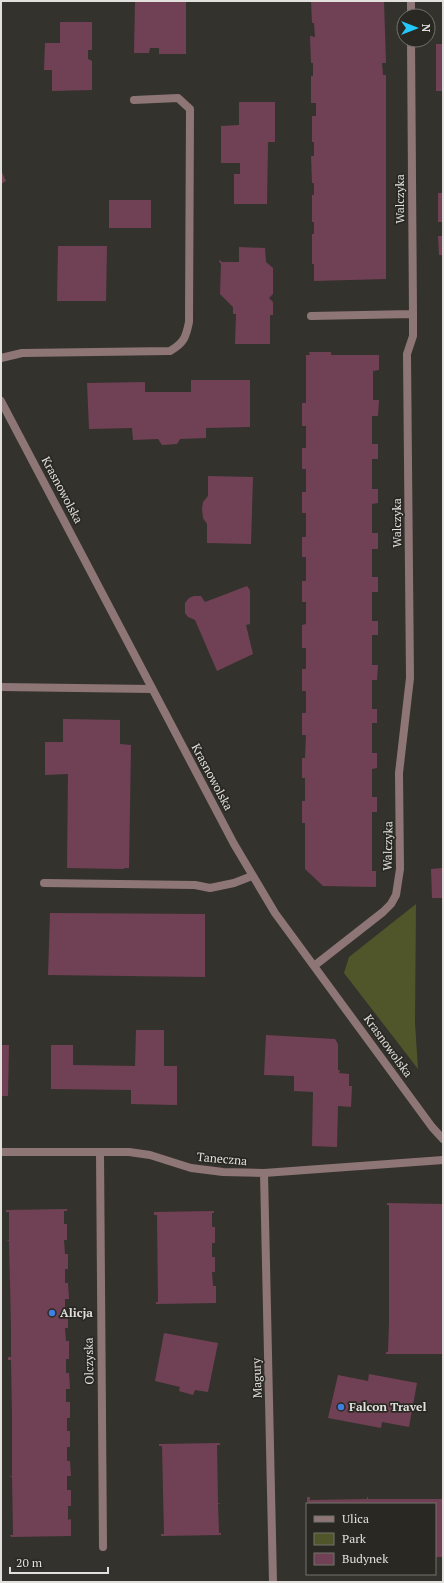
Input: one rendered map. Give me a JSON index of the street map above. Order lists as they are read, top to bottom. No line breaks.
{"streets":{"street":["Walczyka","Krasnowolska","Taneczna","Olczyska","Magury"]},"crossings":[["Walczyka","Krasnowolska"],["Taneczna","Olczyska"],["Taneczna","Magury"]],"places":["Alicja","Falcon Travel"],"legend":["Ulica","Park","Budynek"],"scale_bar":"20 m","north":"right"}
